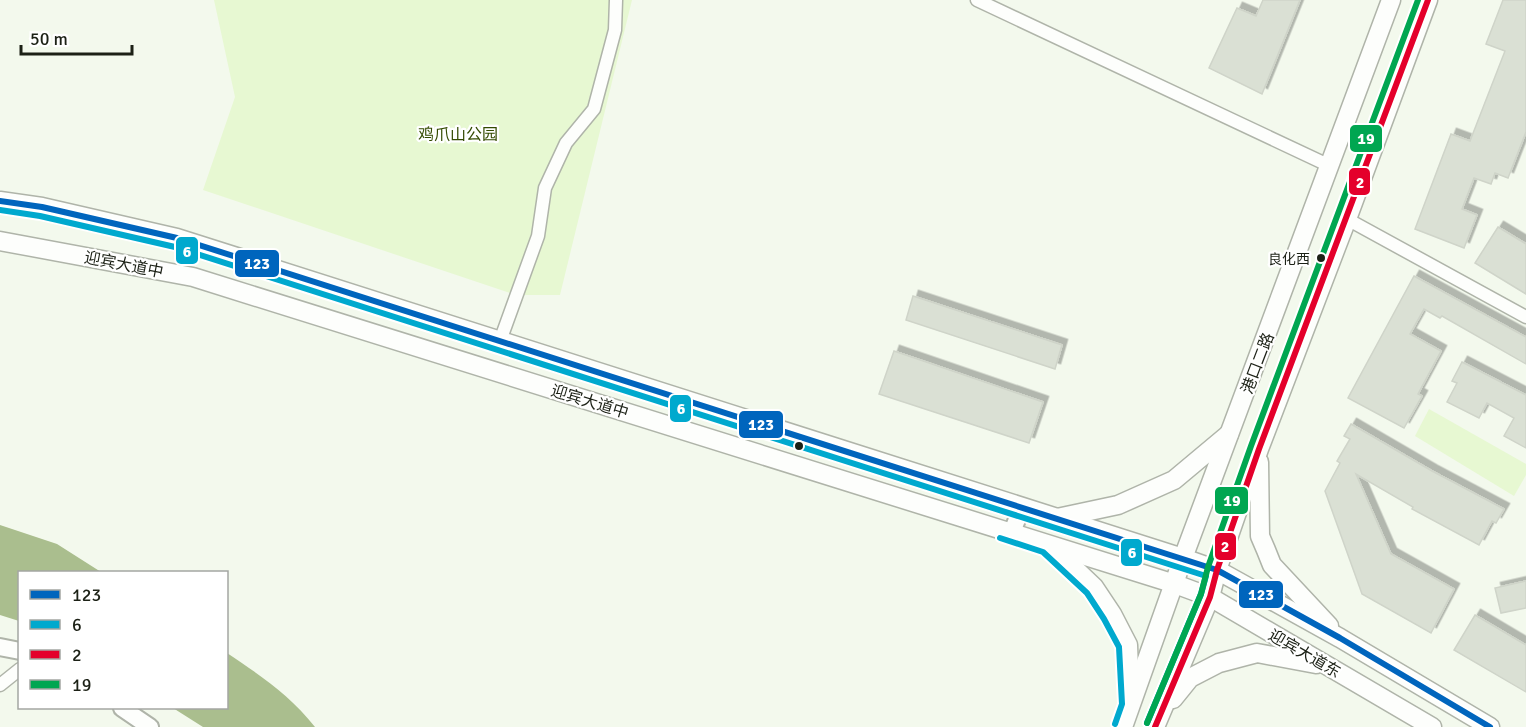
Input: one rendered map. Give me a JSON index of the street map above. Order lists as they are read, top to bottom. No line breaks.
{"streets":{"main road":["迎宾大道中","港口二路","迎宾大道东"]},"crossings":[["迎宾大道中","港口二路"],["迎宾大道中","迎宾大道东"],["港口二路","迎宾大道东"]],"parks":["鸡爪山公园"],"places":["良化西"],"lines":["transit line 2","transit line 19","transit line 123","transit line 6"],"legend":["123","6","2","19"],"scale_bar":"50 m"}
